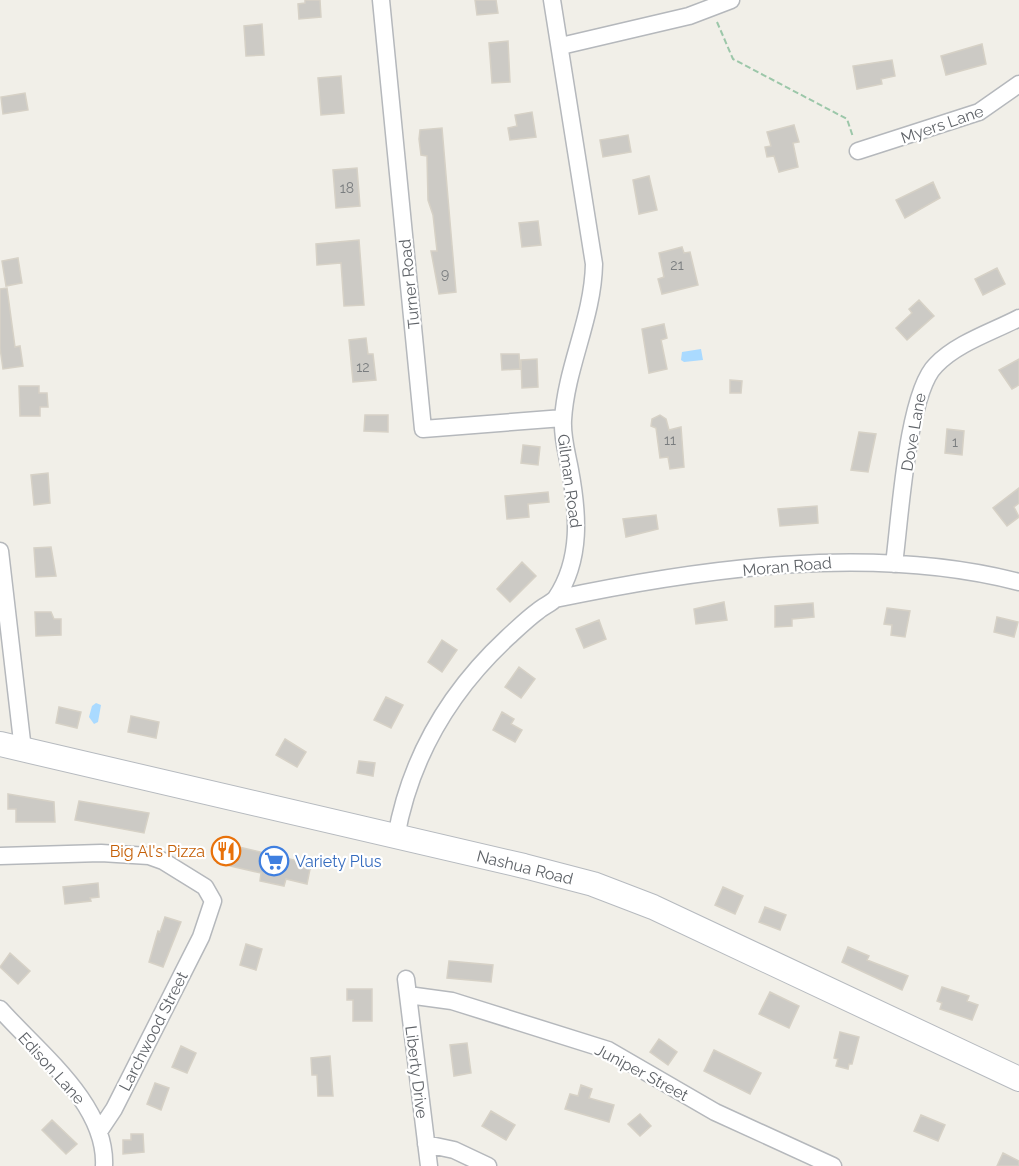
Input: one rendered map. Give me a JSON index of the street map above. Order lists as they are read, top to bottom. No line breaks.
{"streets":{"main road":["Nashua Road"],"street":["Myers Lane","Turner Road","Dove Lane","Gilman Road","Moran Road","Larchwood Street","Edison Lane","Liberty Drive","Juniper Street"]},"crossings":[["Turner Road","Gilman Road"],["Dove Lane","Moran Road"],["Gilman Road","Moran Road"],["Gilman Road","Nashua Road"],["Larchwood Street","Edison Lane"],["Liberty Drive","Juniper Street"]],"places":{"restaurant":["Big Al's Pizza"],"supermarket":["Variety Plus"]},"house_numbers":["18","21","9","12","11","1"]}
